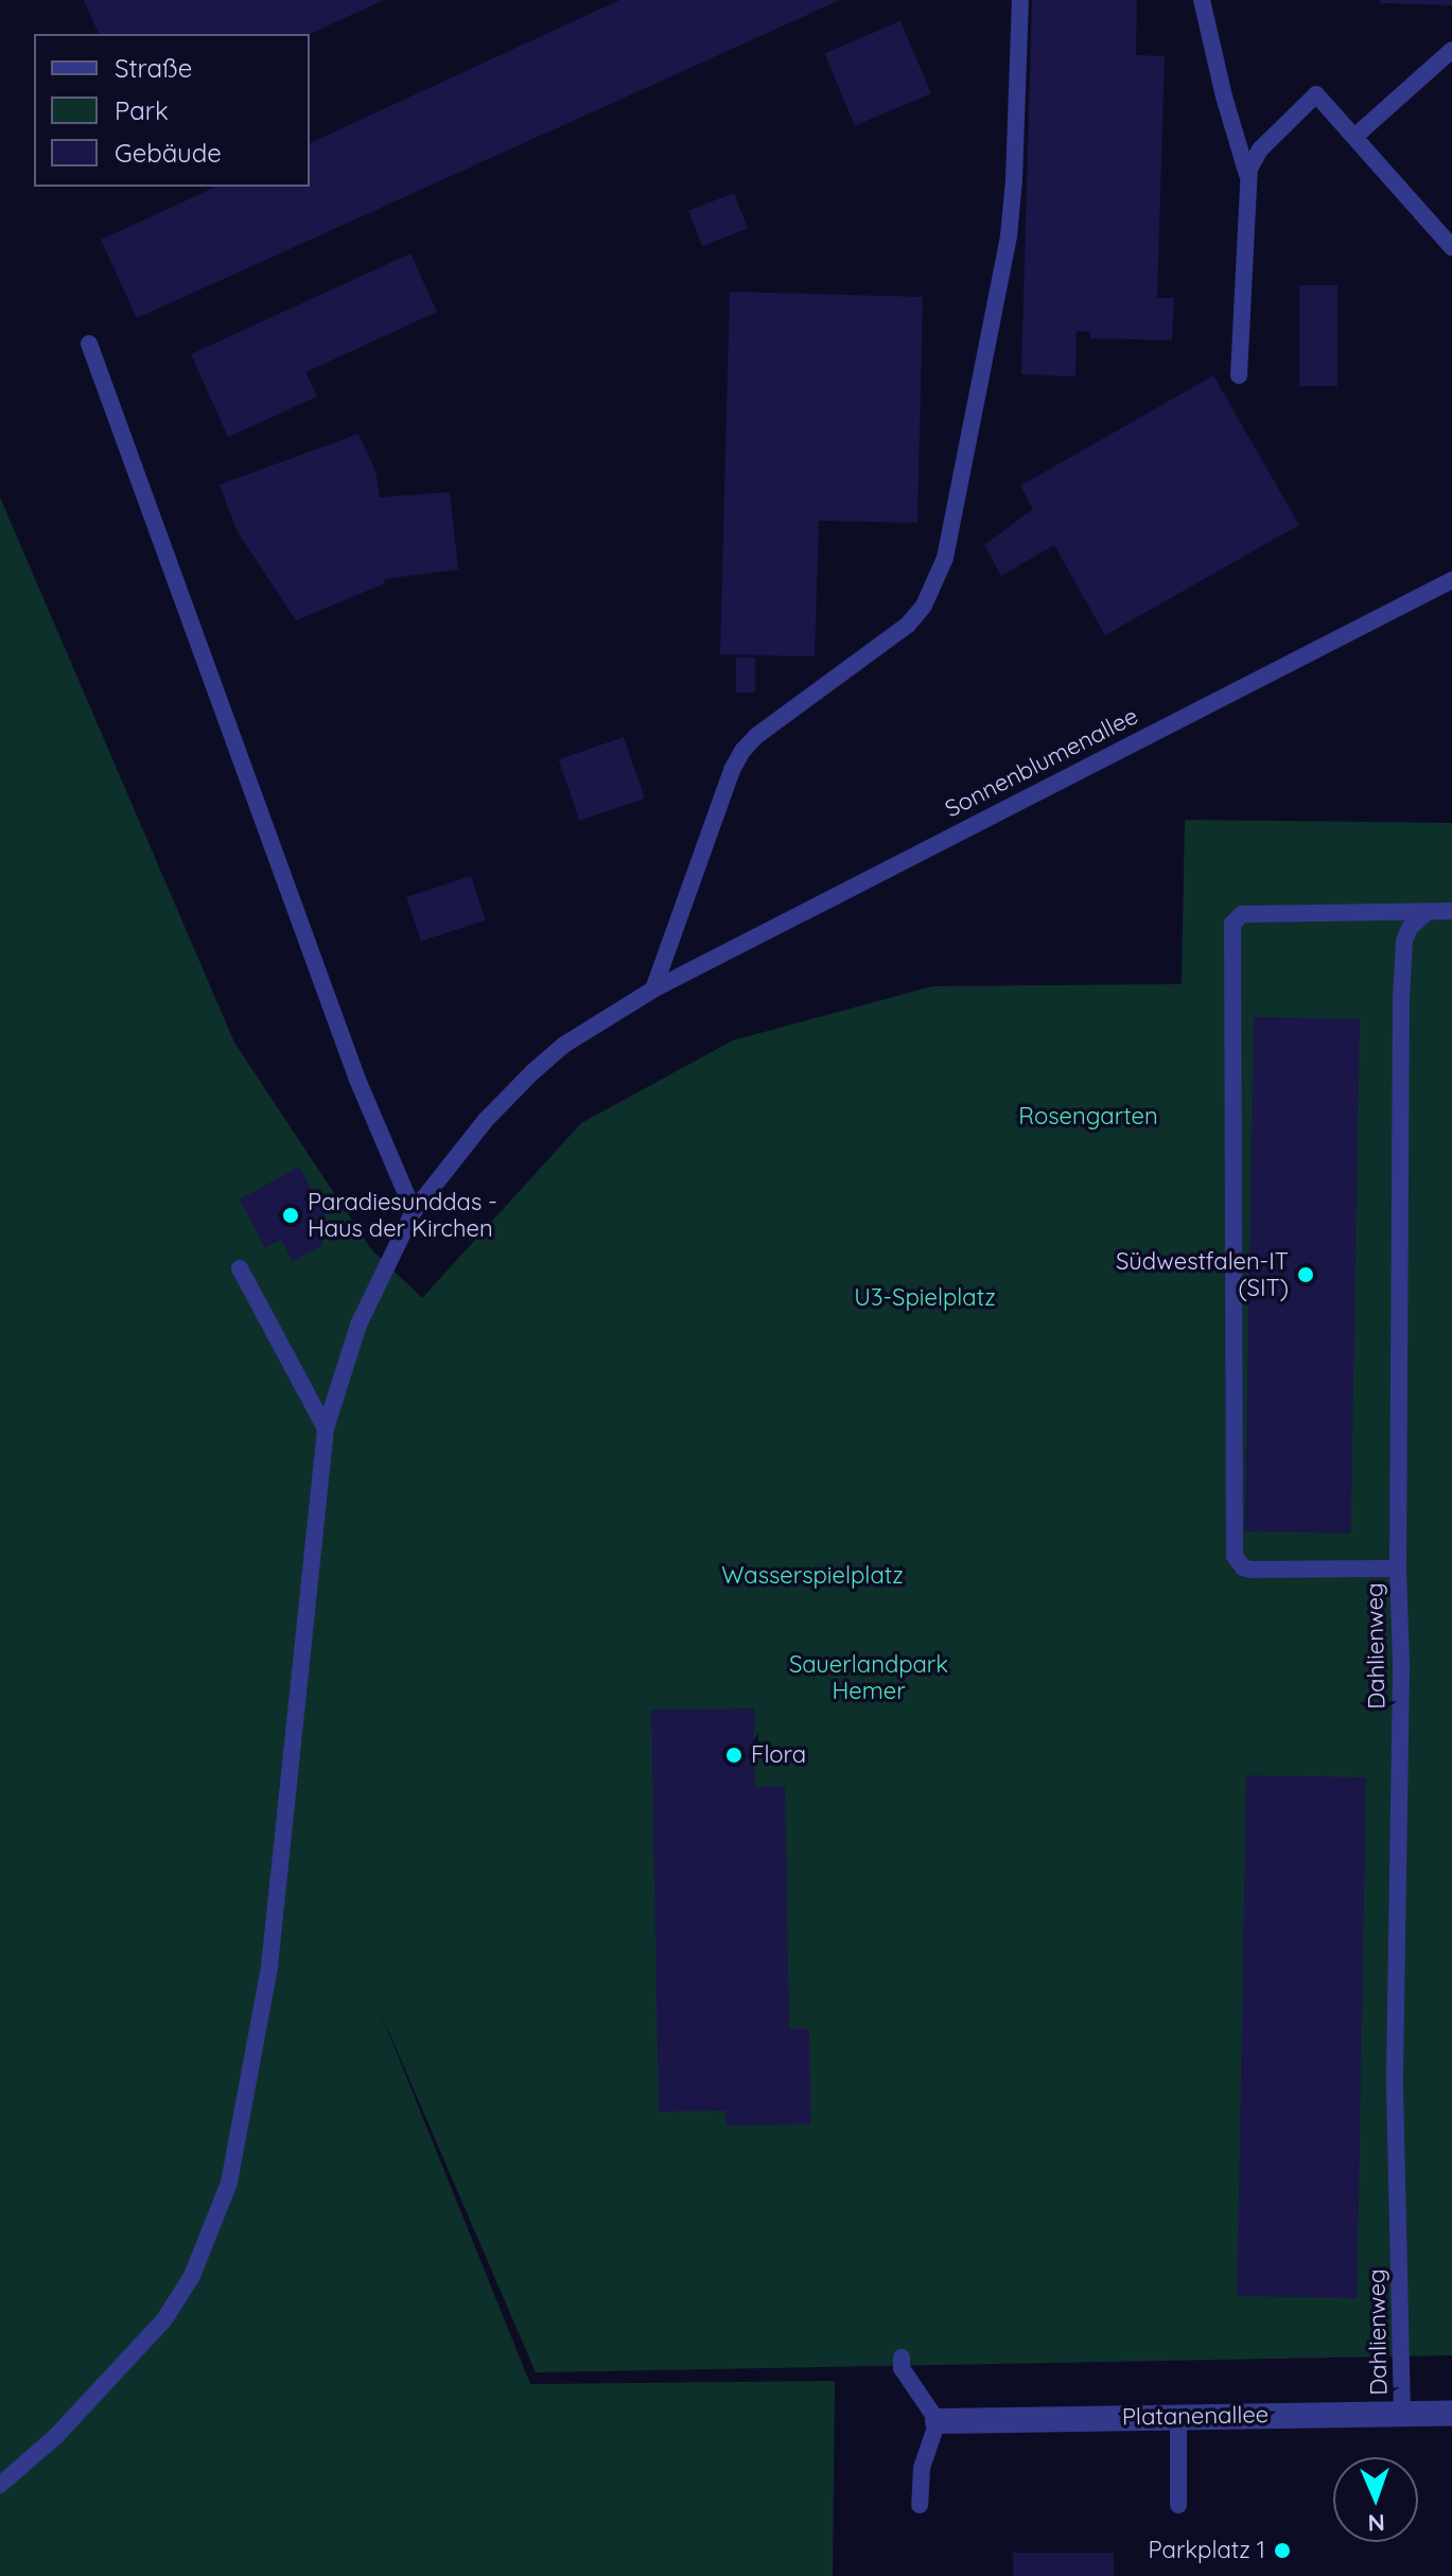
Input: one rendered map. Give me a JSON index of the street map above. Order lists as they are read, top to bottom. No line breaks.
{"streets":{"street":["Platanenallee"],"lane":["Sonnenblumenallee","Dahlienweg"]},"crossings":[["Dahlienweg","Platanenallee"]],"parks":["Rosengarten","U3-Spielplatz","Wasserspielplatz","Sauerlandpark Hemer"],"places":["Paradiesunddas - Haus der Kirchen","Südwestfalen-IT (SIT)","Flora","Parkplatz 1"],"legend":["Straße","Park","Gebäude"],"north":"bottom"}
